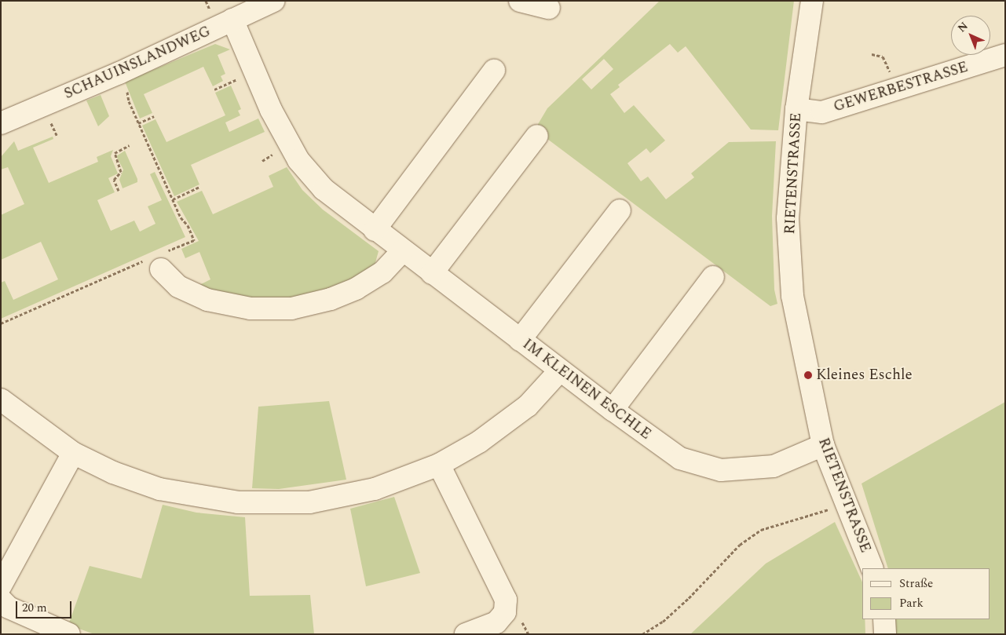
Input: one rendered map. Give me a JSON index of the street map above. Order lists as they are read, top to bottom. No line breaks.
{"streets":{"street":["SCHAUINSLANDWEG","GEWERBESTRASSE","RIETENSTRASSE","IM KLEINEN ESCHLE"]},"crossings":[["SCHAUINSLANDWEG","IM KLEINEN ESCHLE"],["GEWERBESTRASSE","RIETENSTRASSE"],["RIETENSTRASSE","IM KLEINEN ESCHLE"]],"places":["Kleines Eschle"],"legend":["Straße","Park"],"scale_bar":"20 m","north":"top left"}
